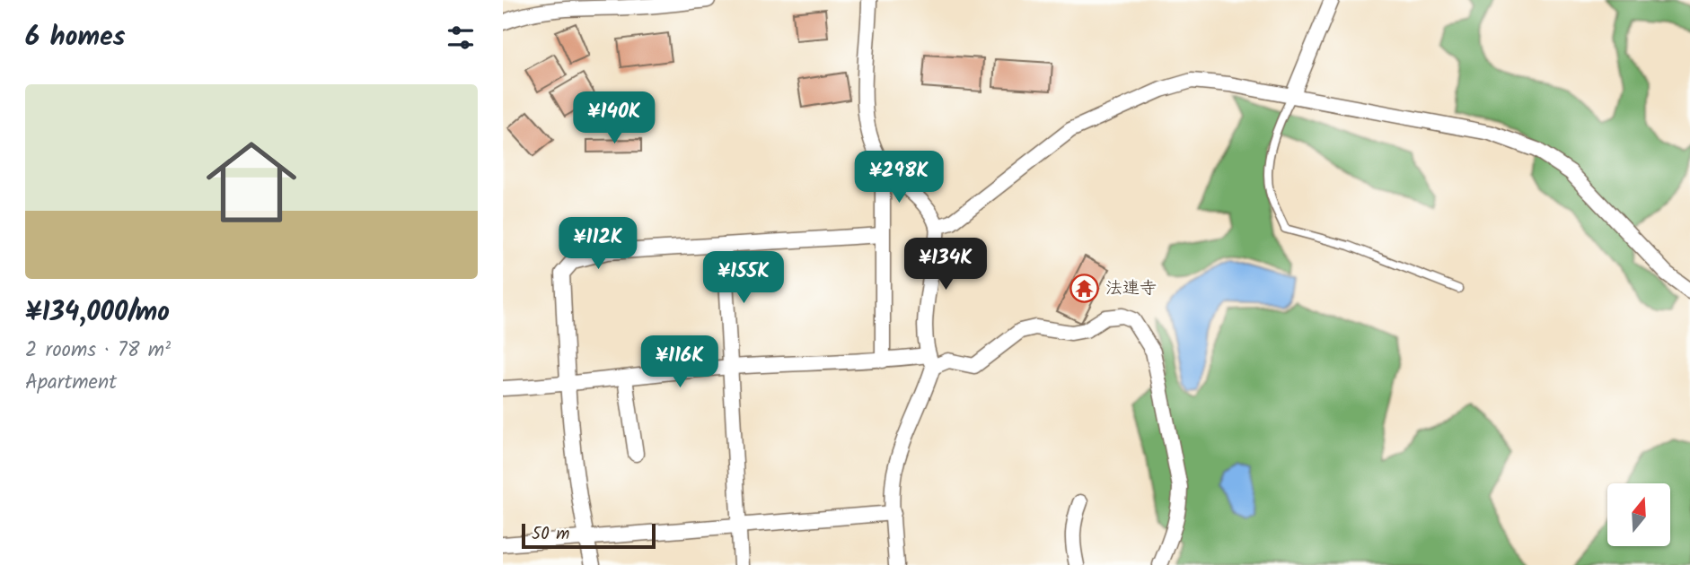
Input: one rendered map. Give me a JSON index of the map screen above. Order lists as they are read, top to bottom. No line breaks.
{"places":{"temple":["法連寺"]},"scale_bar":"50 m","north":"top","page":{"heading":"6 homes","list":[{"name":"¥134,000/mo","note":"2 rooms · 78 m² · Apartment"}],"price":["¥140K","¥298K","¥112K","¥134K","¥155K","¥116K"],"scale":"50 m"}}
